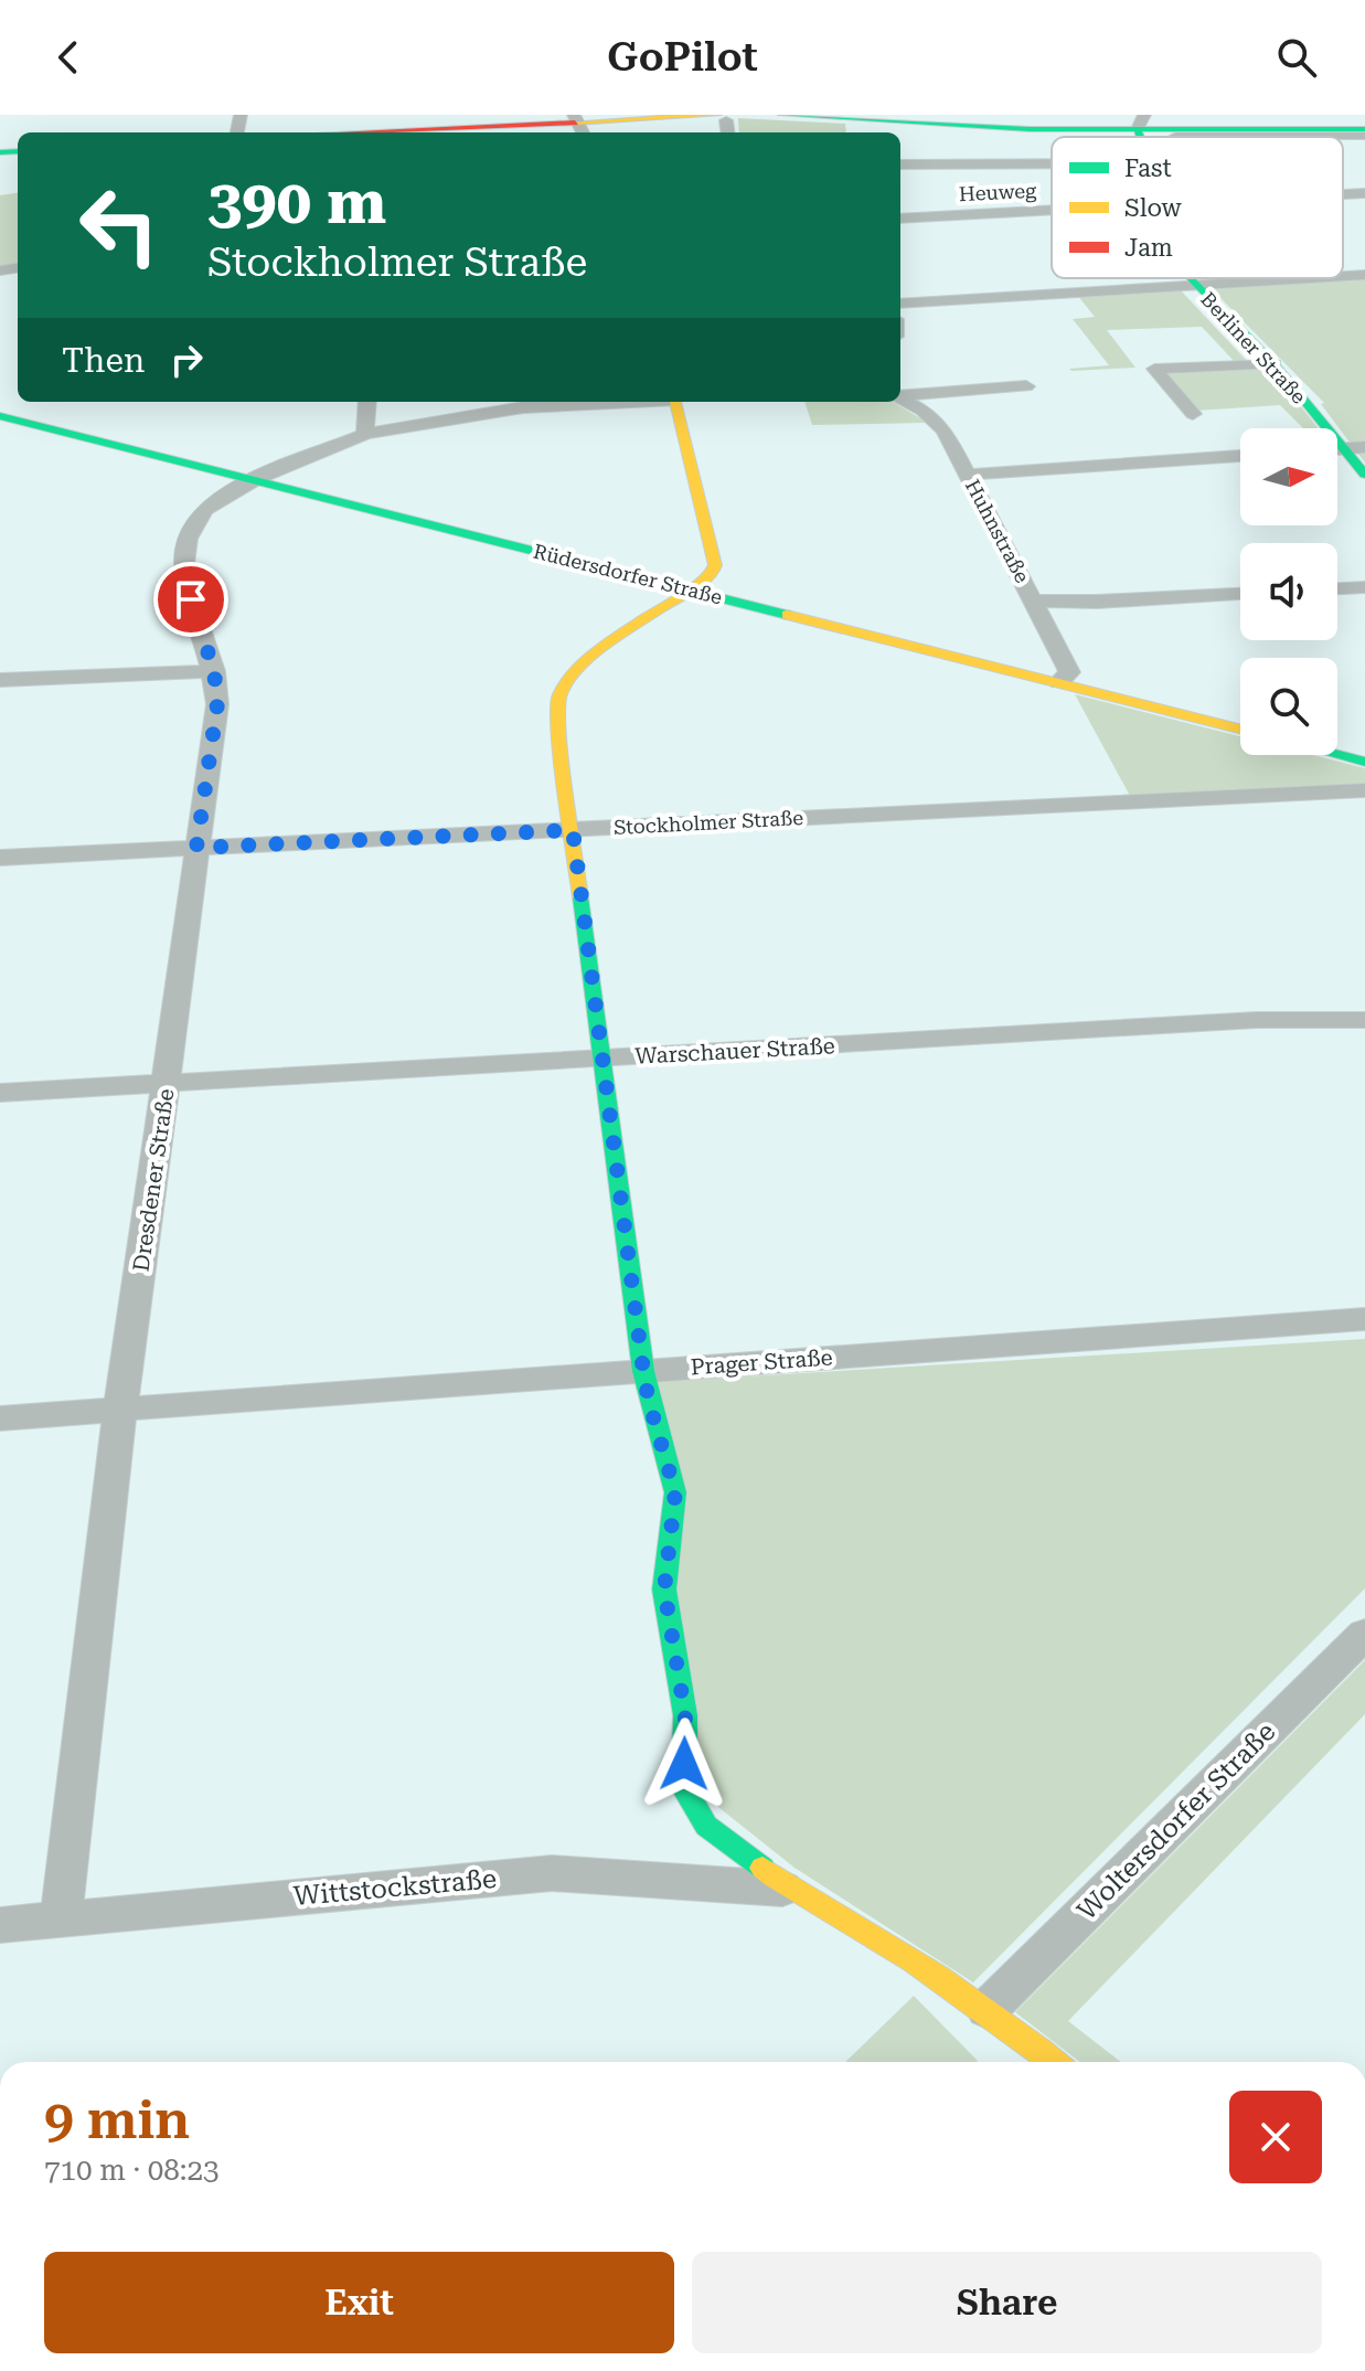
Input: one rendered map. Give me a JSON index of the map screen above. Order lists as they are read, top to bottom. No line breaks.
{"streets":{"street":["Heuweg","Berliner Straße","Huhnstraße","Rüdersdorfer Straße","Stockholmer Straße","Warschauer Straße","Dresdener Straße","Prager Straße","Woltersdorfer Straße","Wittstockstraße"]},"crossings":[["Huhnstraße","Rüdersdorfer Straße"],["Rüdersdorfer Straße","Dresdener Straße"],["Stockholmer Straße","Dresdener Straße"],["Warschauer Straße","Dresdener Straße"],["Dresdener Straße","Prager Straße"],["Dresdener Straße","Wittstockstraße"]],"legend":["Fast","Slow","Jam"],"north":"right","page":{"header":"GoPilot","turn":["390 m","Stockholmer Straße"],"then":"Then","heading":["9 min","710 m · 08:23"],"buttons":["Exit","Share"]}}
